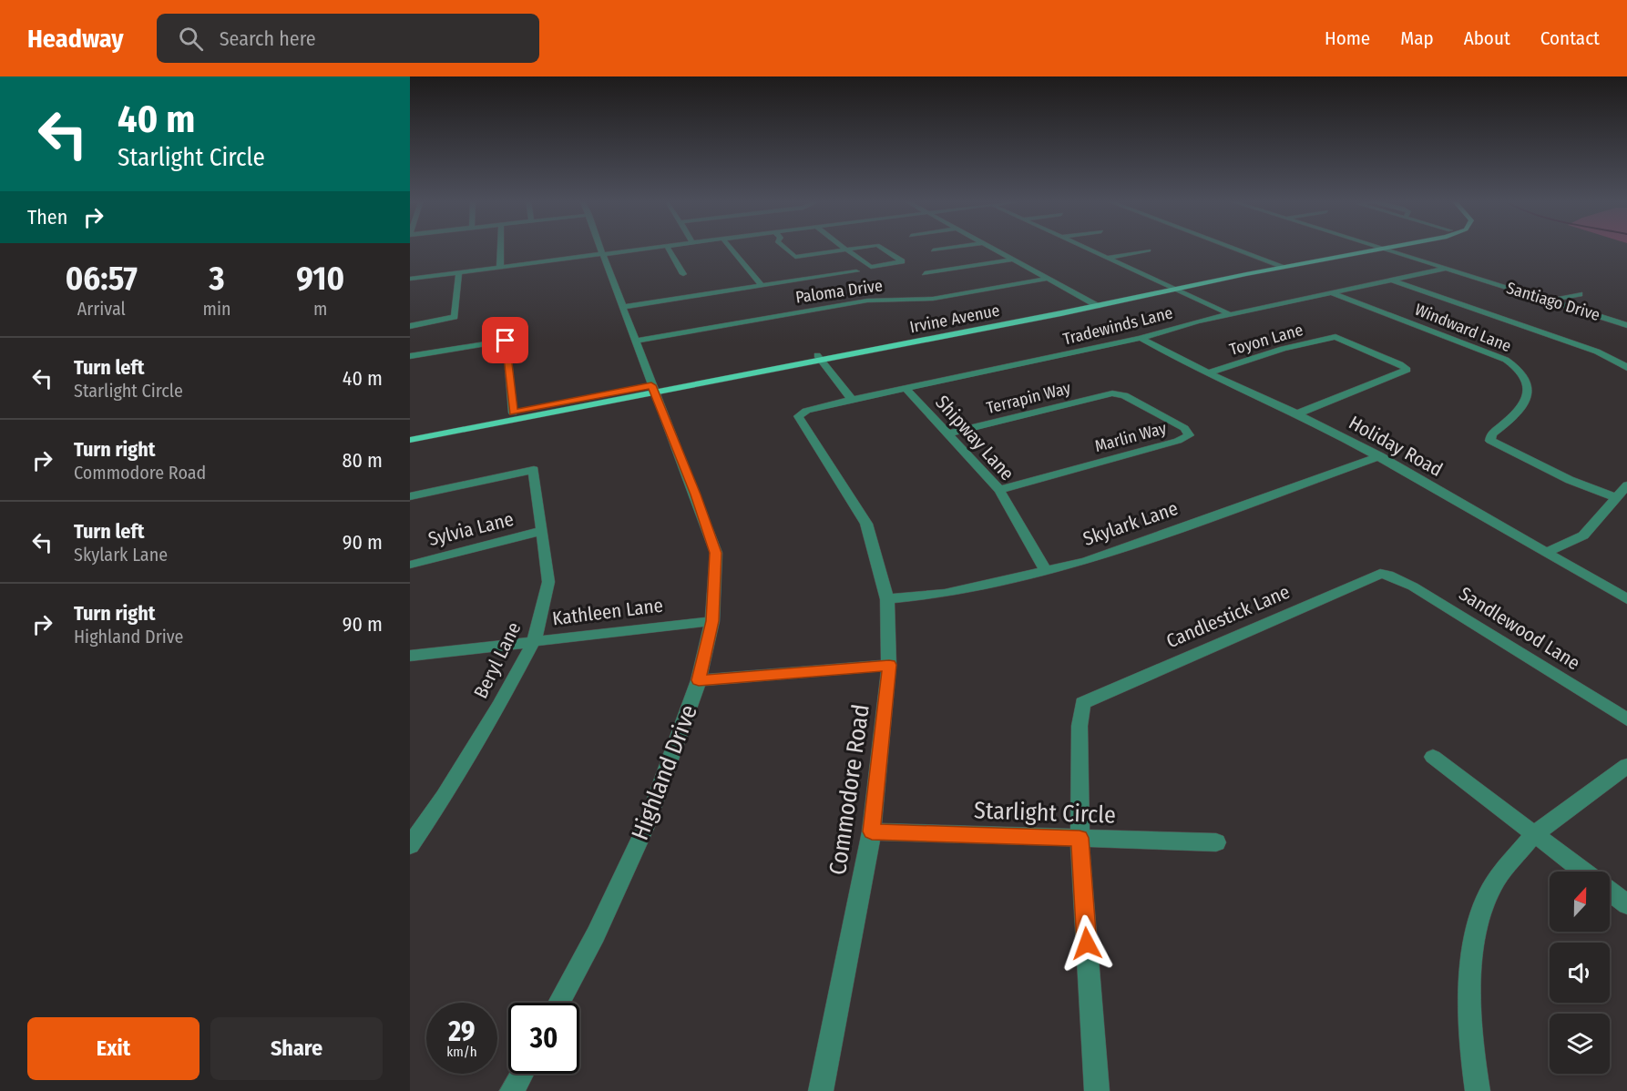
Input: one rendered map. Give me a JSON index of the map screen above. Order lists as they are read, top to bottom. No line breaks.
{"streets":{"main road":["Irvine Avenue"],"street":["Paloma Drive","Santiago Drive","Tradewinds Lane","Windward Lane","Toyon Lane","Terrapin Way","Marlin Way","Shipway Lane","Holiday Road","Skylark Lane","Sylvia Lane","Kathleen Lane","Candlestick Lane","Sandlewood Lane","Beryl Lane","Highland Drive","Commodore Road","Starlight Circle"]},"crossings":[["Paloma Drive","Highland Drive"],["Santiago Drive","Irvine Avenue"],["Santiago Drive","Tradewinds Lane"],["Irvine Avenue","Highland Drive"],["Tradewinds Lane","Windward Lane"],["Tradewinds Lane","Shipway Lane"],["Tradewinds Lane","Holiday Road"],["Tradewinds Lane","Commodore Road"],["Toyon Lane","Holiday Road"],["Terrapin Way","Marlin Way"],["Terrapin Way","Shipway Lane"],["Marlin Way","Shipway Lane"],["Shipway Lane","Skylark Lane"],["Holiday Road","Skylark Lane"],["Skylark Lane","Commodore Road"],["Sylvia Lane","Beryl Lane"],["Kathleen Lane","Beryl Lane"],["Kathleen Lane","Highland Drive"],["Candlestick Lane","Sandlewood Lane"],["Candlestick Lane","Starlight Circle"],["Commodore Road","Starlight Circle"]],"north":"top","page":{"header":"Headway","search":"Search here","nav":["Home","Map","About","Contact"],"turn":["40 m","Starlight Circle"],"then":"Then","eta":["06:57","Arrival","3","min","910","m"],"list":[{"name":"Turn left","note":"Starlight Circle","value":"40 m"},{"name":"Turn right","note":"Commodore Road","value":"80 m"},{"name":"Turn left","note":"Skylark Lane","value":"90 m"},{"name":"Turn right","note":"Highland Drive","value":"90 m"}],"speed":"29 km/h","limit":"30","buttons":["Exit","Share"]}}
